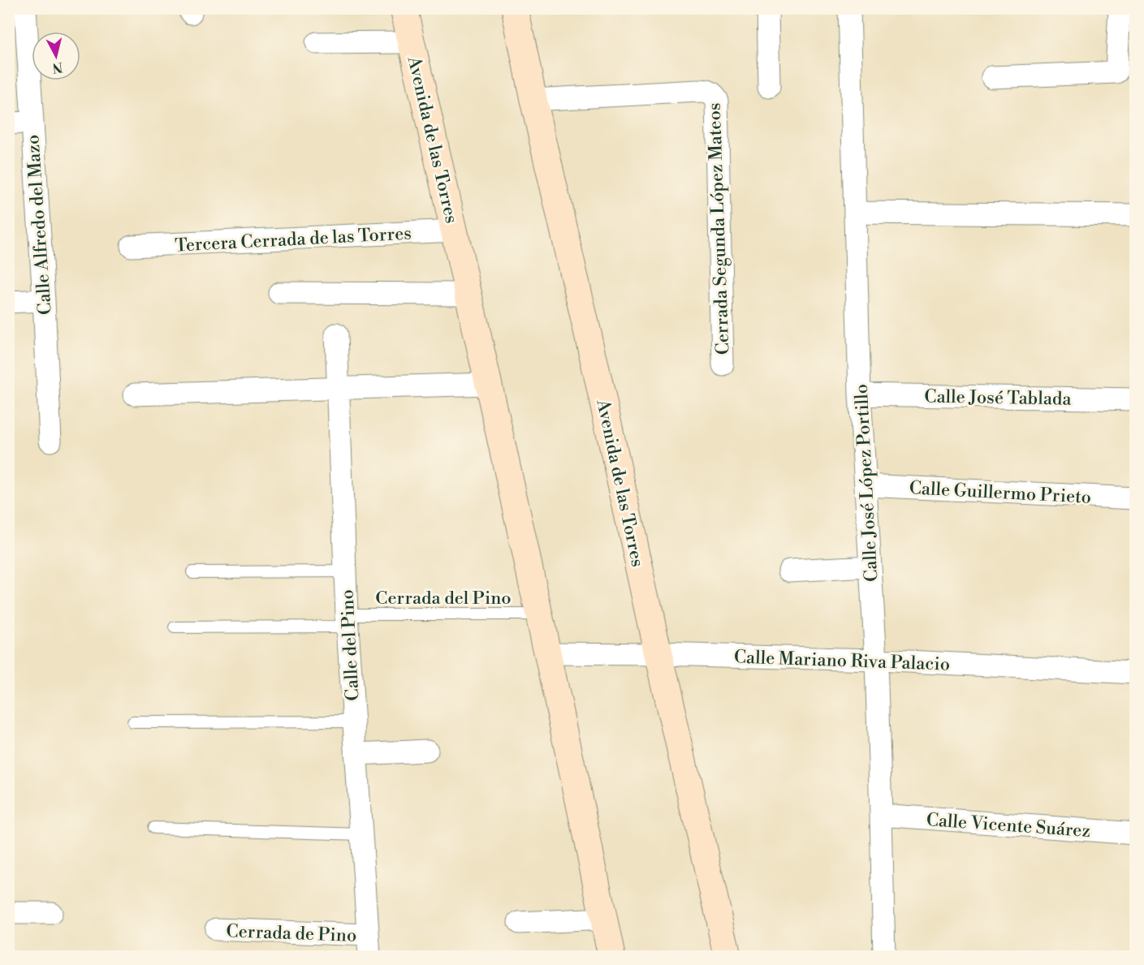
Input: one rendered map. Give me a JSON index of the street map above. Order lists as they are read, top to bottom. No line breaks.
{"streets":{"main road":["Avenida de las Torres"],"street":["Calle Alfredo del Mazo","Cerrada Segunda López Mateos","Tercera Cerrada de las Torres","Calle José Tablada","Calle José López Portillo","Calle Guillermo Prieto","Calle del Pino","Calle Mariano Riva Palacio","Calle Vicente Suárez","Cerrada de Pino"],"lane":["Cerrada del Pino"]},"crossings":[["Avenida de las Torres","Cerrada Segunda López Mateos"],["Avenida de las Torres","Tercera Cerrada de las Torres"],["Avenida de las Torres","Cerrada del Pino"],["Avenida de las Torres","Calle Mariano Riva Palacio"],["Calle José Tablada","Calle José López Portillo"],["Calle José López Portillo","Calle Guillermo Prieto"],["Calle José López Portillo","Calle Mariano Riva Palacio"],["Calle José López Portillo","Calle Vicente Suárez"],["Cerrada del Pino","Calle del Pino"],["Calle del Pino","Cerrada de Pino"]],"north":"bottom"}
